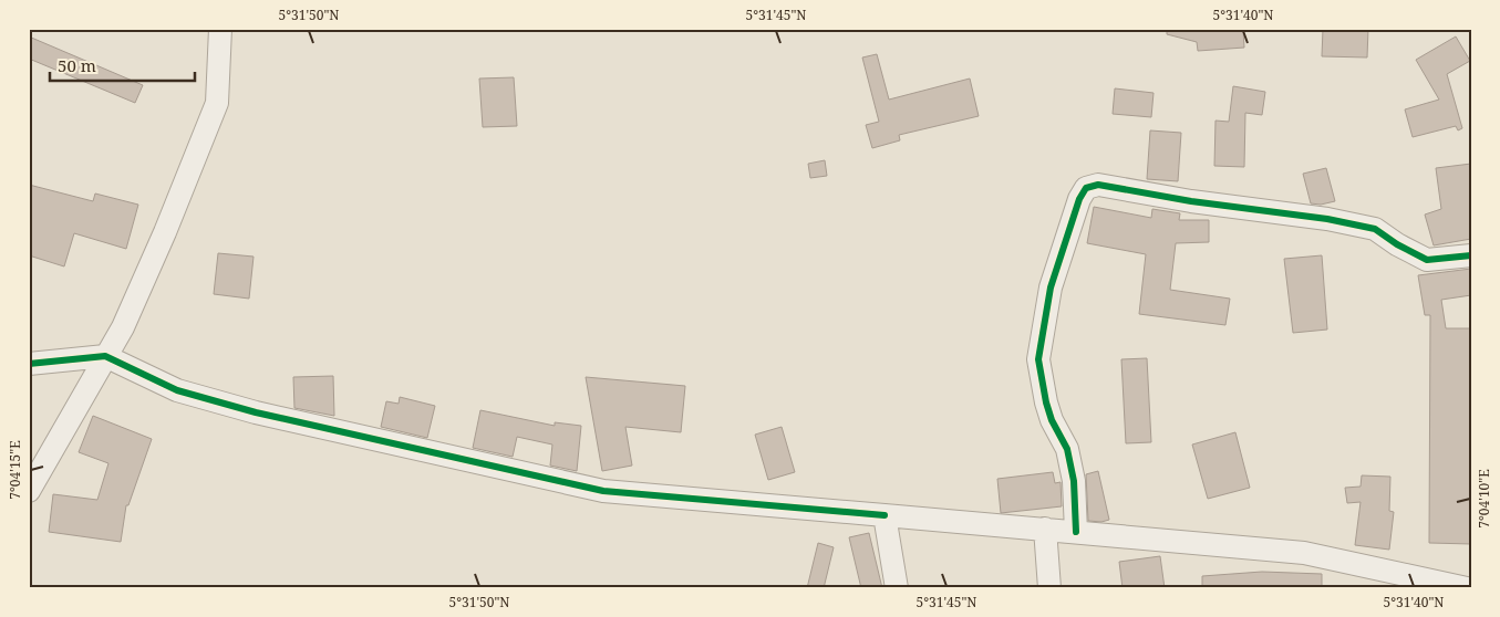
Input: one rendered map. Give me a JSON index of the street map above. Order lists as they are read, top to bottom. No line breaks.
{"scale_bar":"50 m","coordinates":["5°31'50\"N","5°31'45\"N","5°31'40\"N","7°04'15\"E","7°04'10\"E"]}
